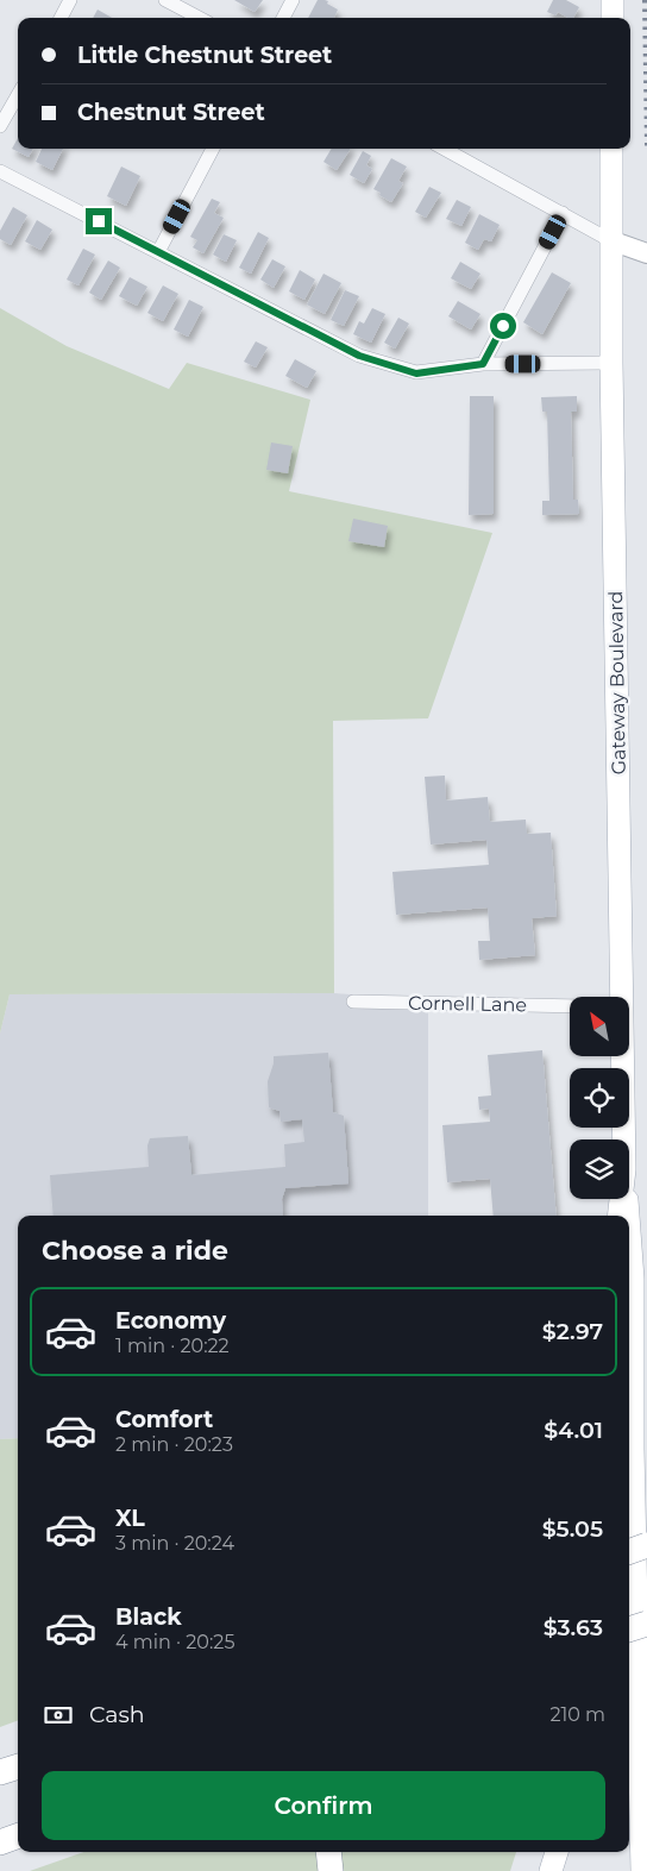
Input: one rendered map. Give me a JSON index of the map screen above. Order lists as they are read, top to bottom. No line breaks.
{"streets":{"main road":["Gateway Boulevard"],"street":["Cornell Lane"]},"north":"top left","page":{"banner":["Little Chestnut Street","Chestnut Street"],"heading":"Choose a ride","list":[{"name":"Economy","note":"1 min · 20:22","value":"$2.97"},{"name":"Comfort","note":"2 min · 20:23","value":"$4.01"},{"name":"XL","note":"3 min · 20:24","value":"$5.05"},{"name":"Black","note":"4 min · 20:25","value":"$3.63"}],"pay":["Cash","210 m"],"buttons":"Confirm"}}
